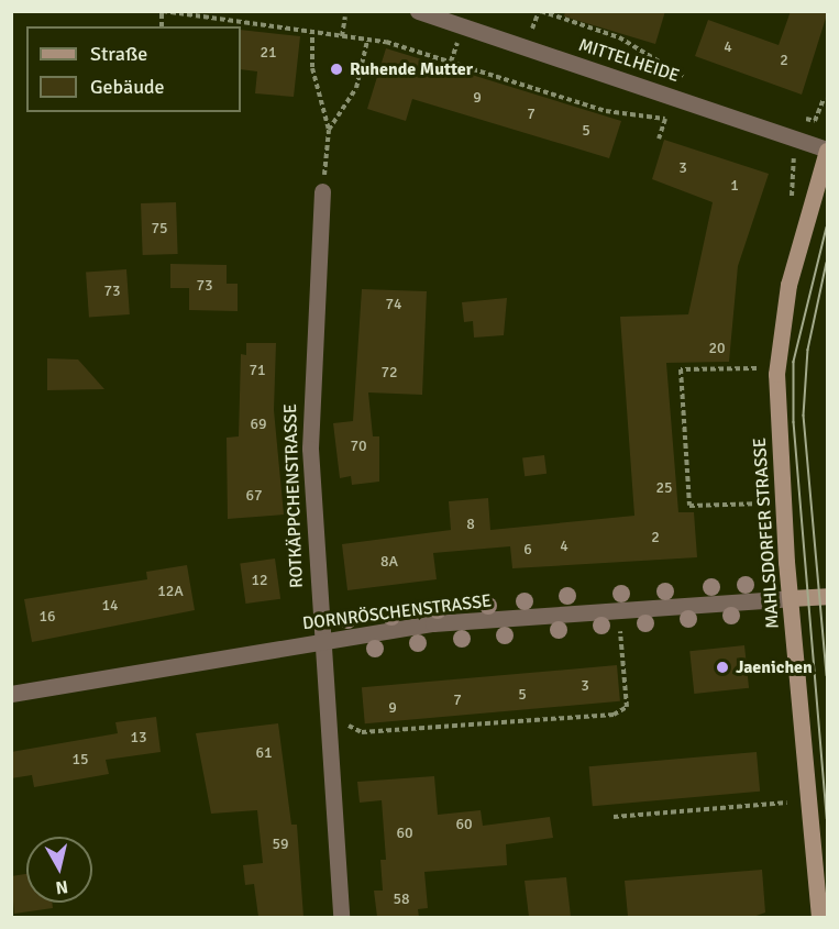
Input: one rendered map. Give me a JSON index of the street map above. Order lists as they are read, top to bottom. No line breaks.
{"streets":{"main road":["MAHLSDORFER STRASSE"],"street":["MITTELHEIDE","ROTKÄPPCHENSTRASSE","DORNRÖSCHENSTRASSE"]},"crossings":[["MITTELHEIDE","MAHLSDORFER STRASSE"],["ROTKÄPPCHENSTRASSE","DORNRÖSCHENSTRASSE"],["MAHLSDORFER STRASSE","DORNRÖSCHENSTRASSE"]],"places":["Ruhende Mutter","Jaenichen"],"house_numbers":["4","21","2","9","7","5","3","1","75","73","73","74","20","71","72","69","70","25","67","8","2","4","6","8A","12","12A","14","16","3","5","7","9","13","61","15","60","60","59","58"],"legend":["Straße","Gebäude"],"north":"bottom"}
